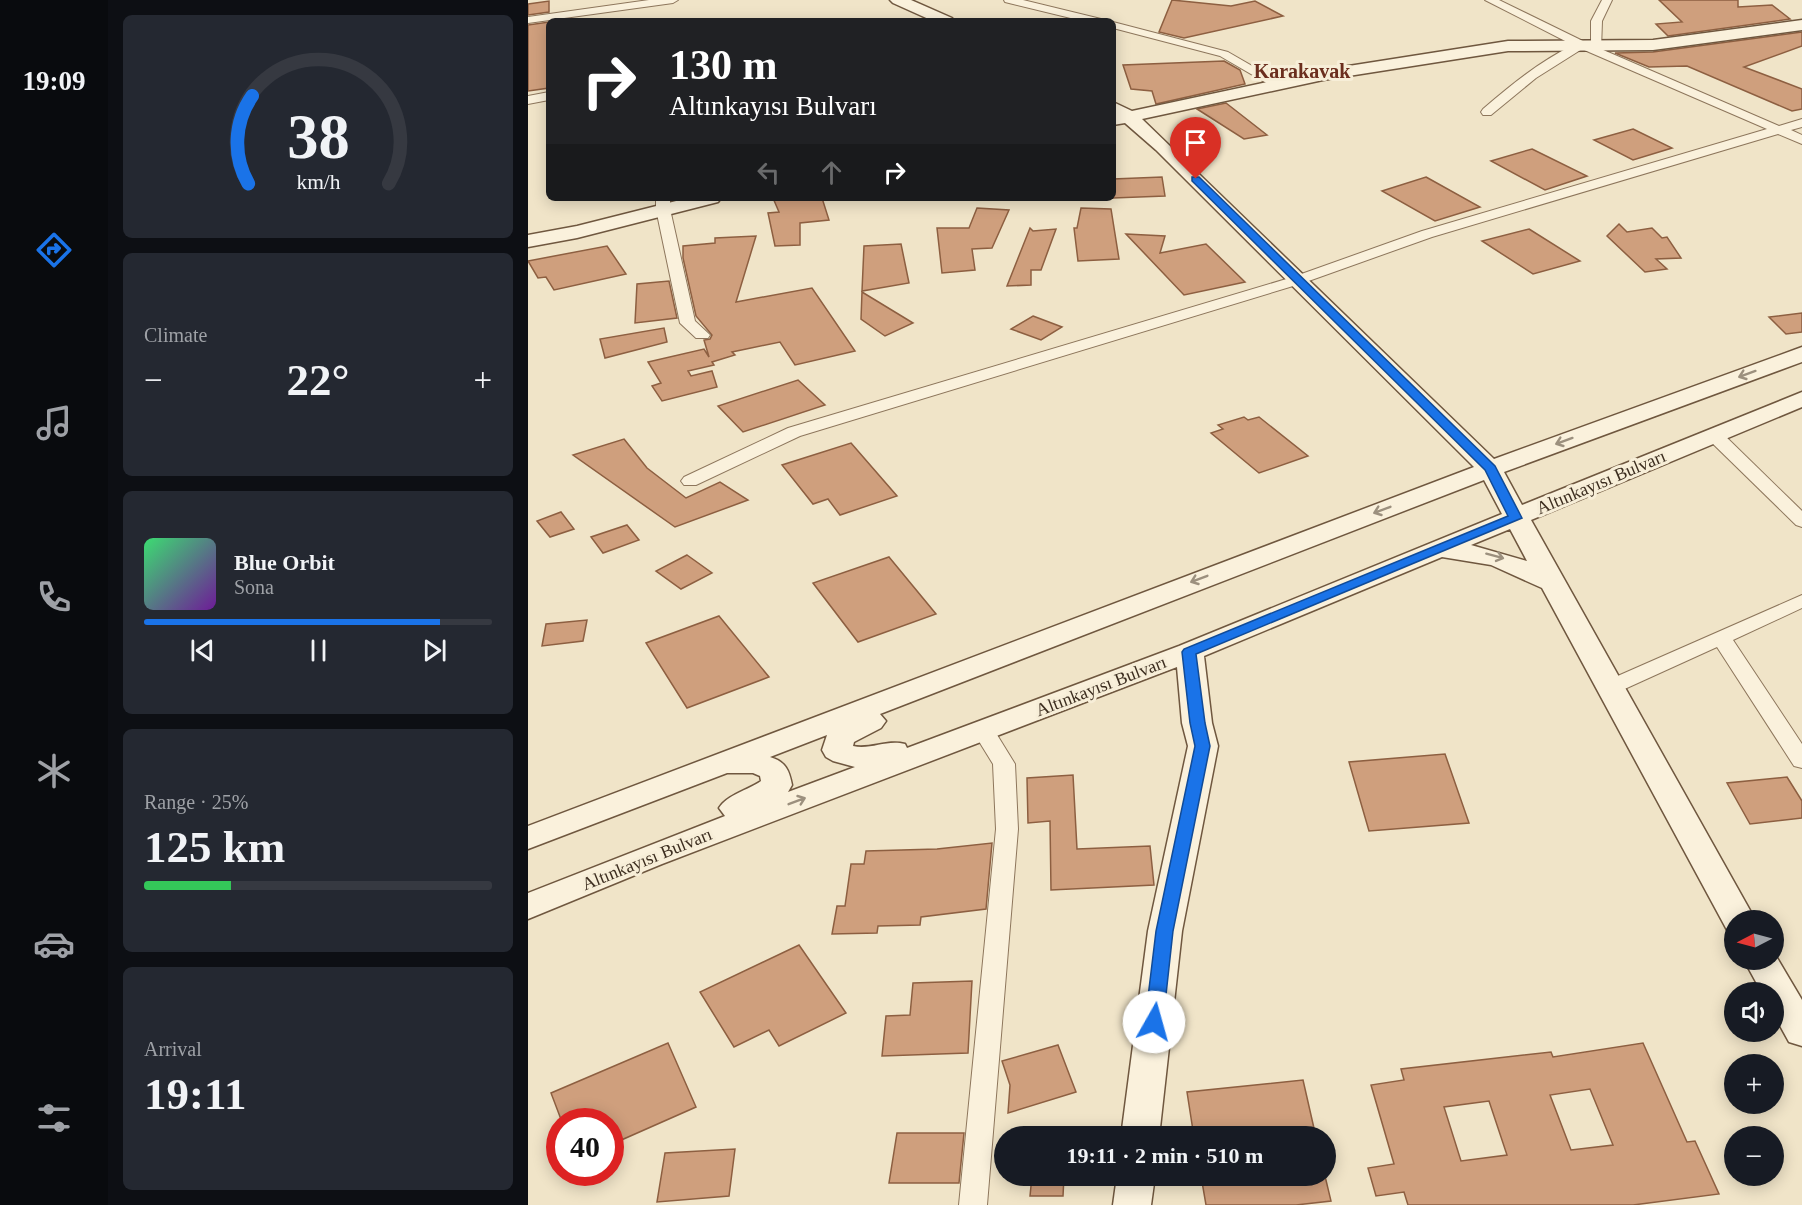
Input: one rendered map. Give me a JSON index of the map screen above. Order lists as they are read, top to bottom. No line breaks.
{"streets":{"main road":["Altınkayısı Bulvarı"]},"districts":["Karakavak"],"north":"left","page":{"tabs":"19:09","turn":["130 m","Altınkayısı Bulvarı"],"tile":["Climate",["Range · 25%","125 km"],["Arrival","19:11"]],"heat":["−","22°","+"],"song":["Blue Orbit","Sona"],"map_buttons":["+","−"],"limit":"40","trip":"19:11 · 2 min · 510 m","gauge":["38","km/h"]}}
